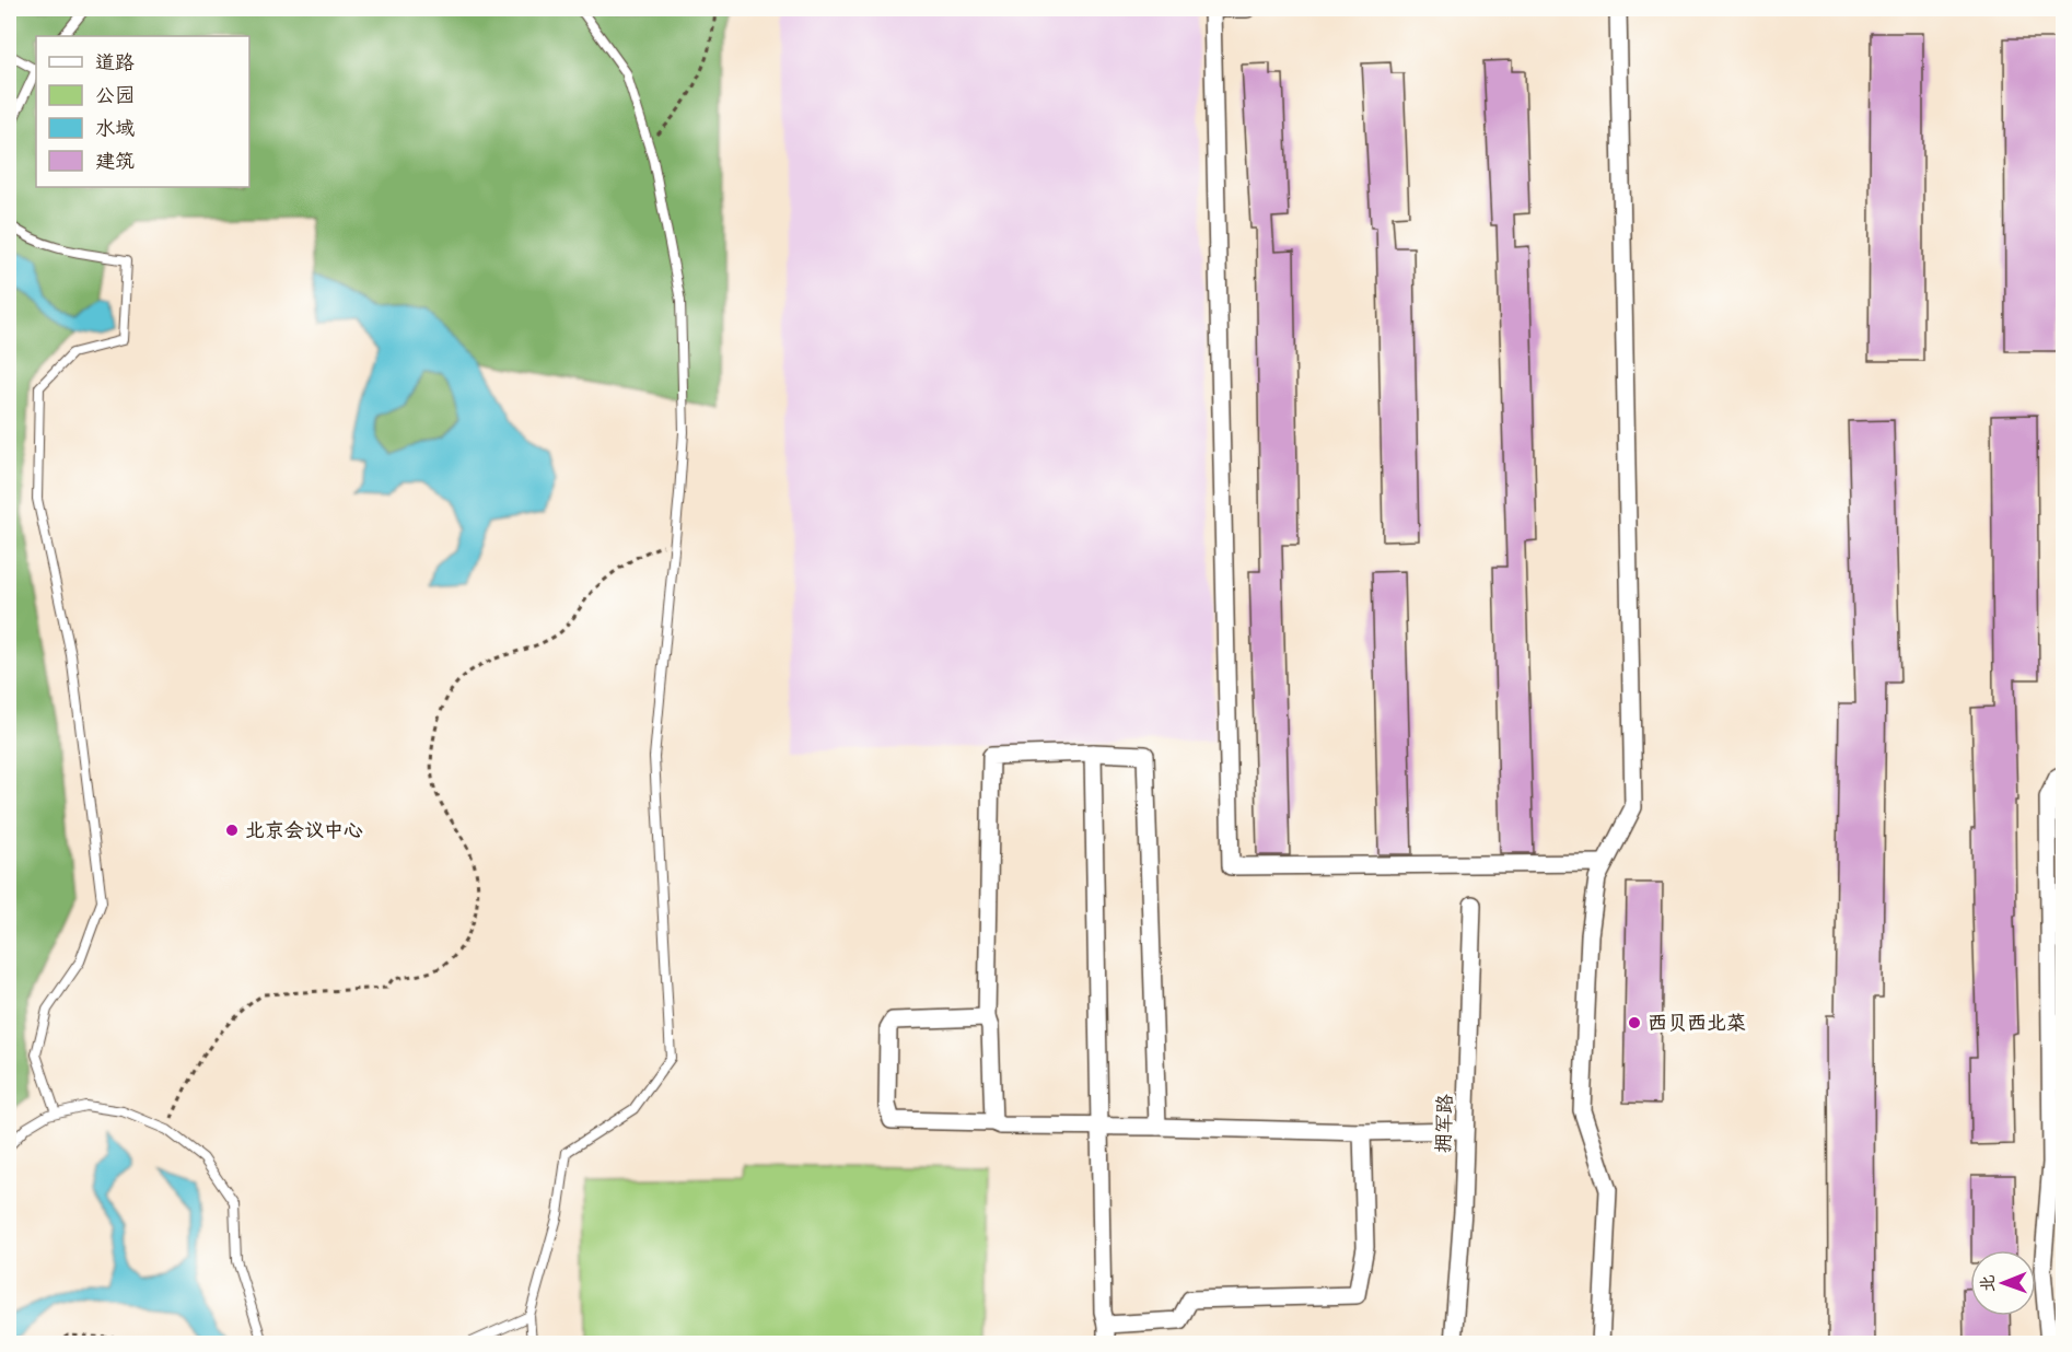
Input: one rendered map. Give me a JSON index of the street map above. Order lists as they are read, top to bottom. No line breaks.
{"streets":{"street":["拥军路"]},"places":["北京会议中心","西贝西北菜"],"legend":["道路","公园","水域","建筑"],"north":"left"}
